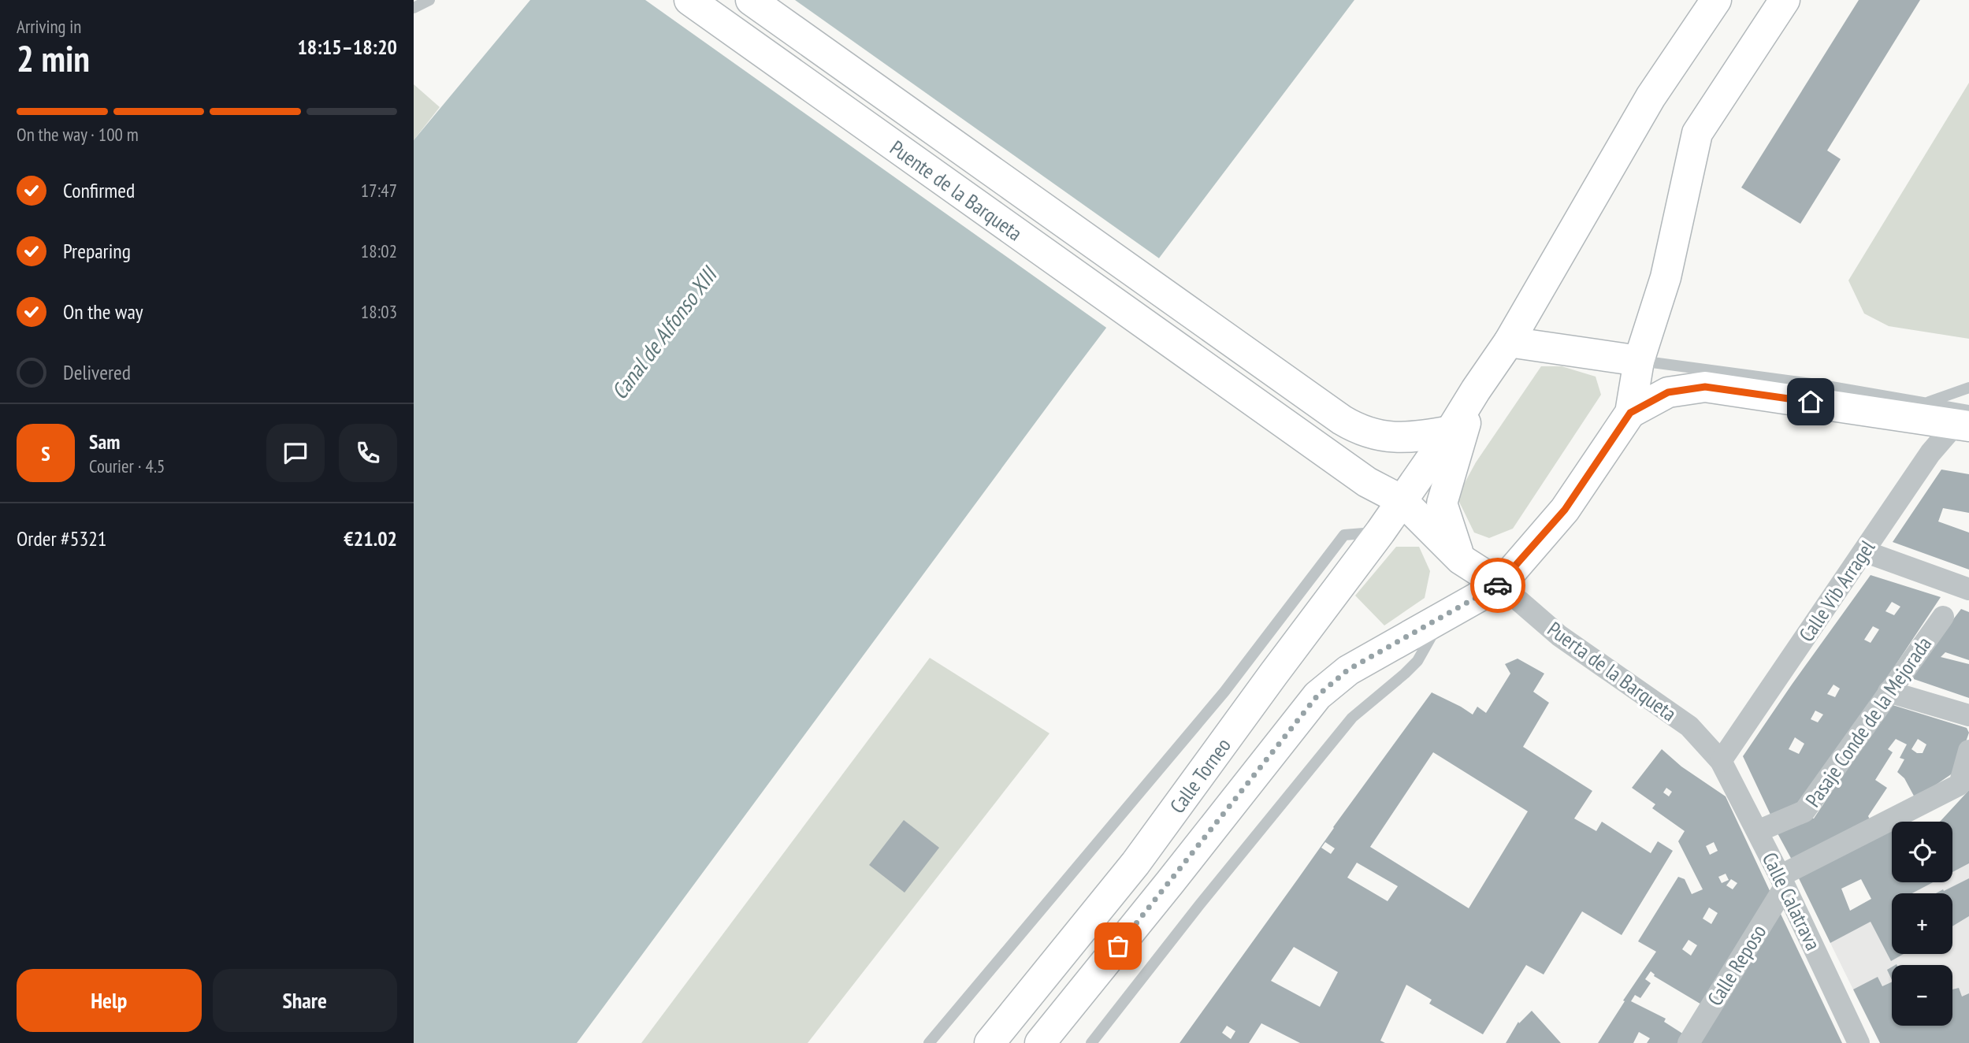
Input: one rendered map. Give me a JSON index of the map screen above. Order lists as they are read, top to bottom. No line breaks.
{"streets":{"main road":["Puente de la Barqueta","Calle Torneo"],"street":["Calle Vib Arragel","Puerta de la Barqueta","Pasaje Conde de la Mejorada","Calle Calatrava","Calle Reposo"]},"crossings":[["Puente de la Barqueta","Puerta de la Barqueta"],["Puente de la Barqueta","Calle Torneo"],["Calle Vib Arragel","Puerta de la Barqueta"],["Calle Vib Arragel","Calle Calatrava"],["Puerta de la Barqueta","Calle Torneo"],["Puerta de la Barqueta","Calle Calatrava"],["Pasaje Conde de la Mejorada","Calle Calatrava"],["Calle Calatrava","Calle Reposo"]],"water":["Canal de Alfonso XIII"],"page":{"heading":["2 min","Arriving in","18:15–18:20"],"panel":["Sam","Courier · 4.5","Order #5321","€21.02"],"bar":"On the way · 100 m","list":[["Confirmed","17:47"],["Preparing","18:02"],["On the way","18:03"],"Delivered"],"round":"S","map_buttons":["+","−"],"buttons":["Help","Share"]}}
